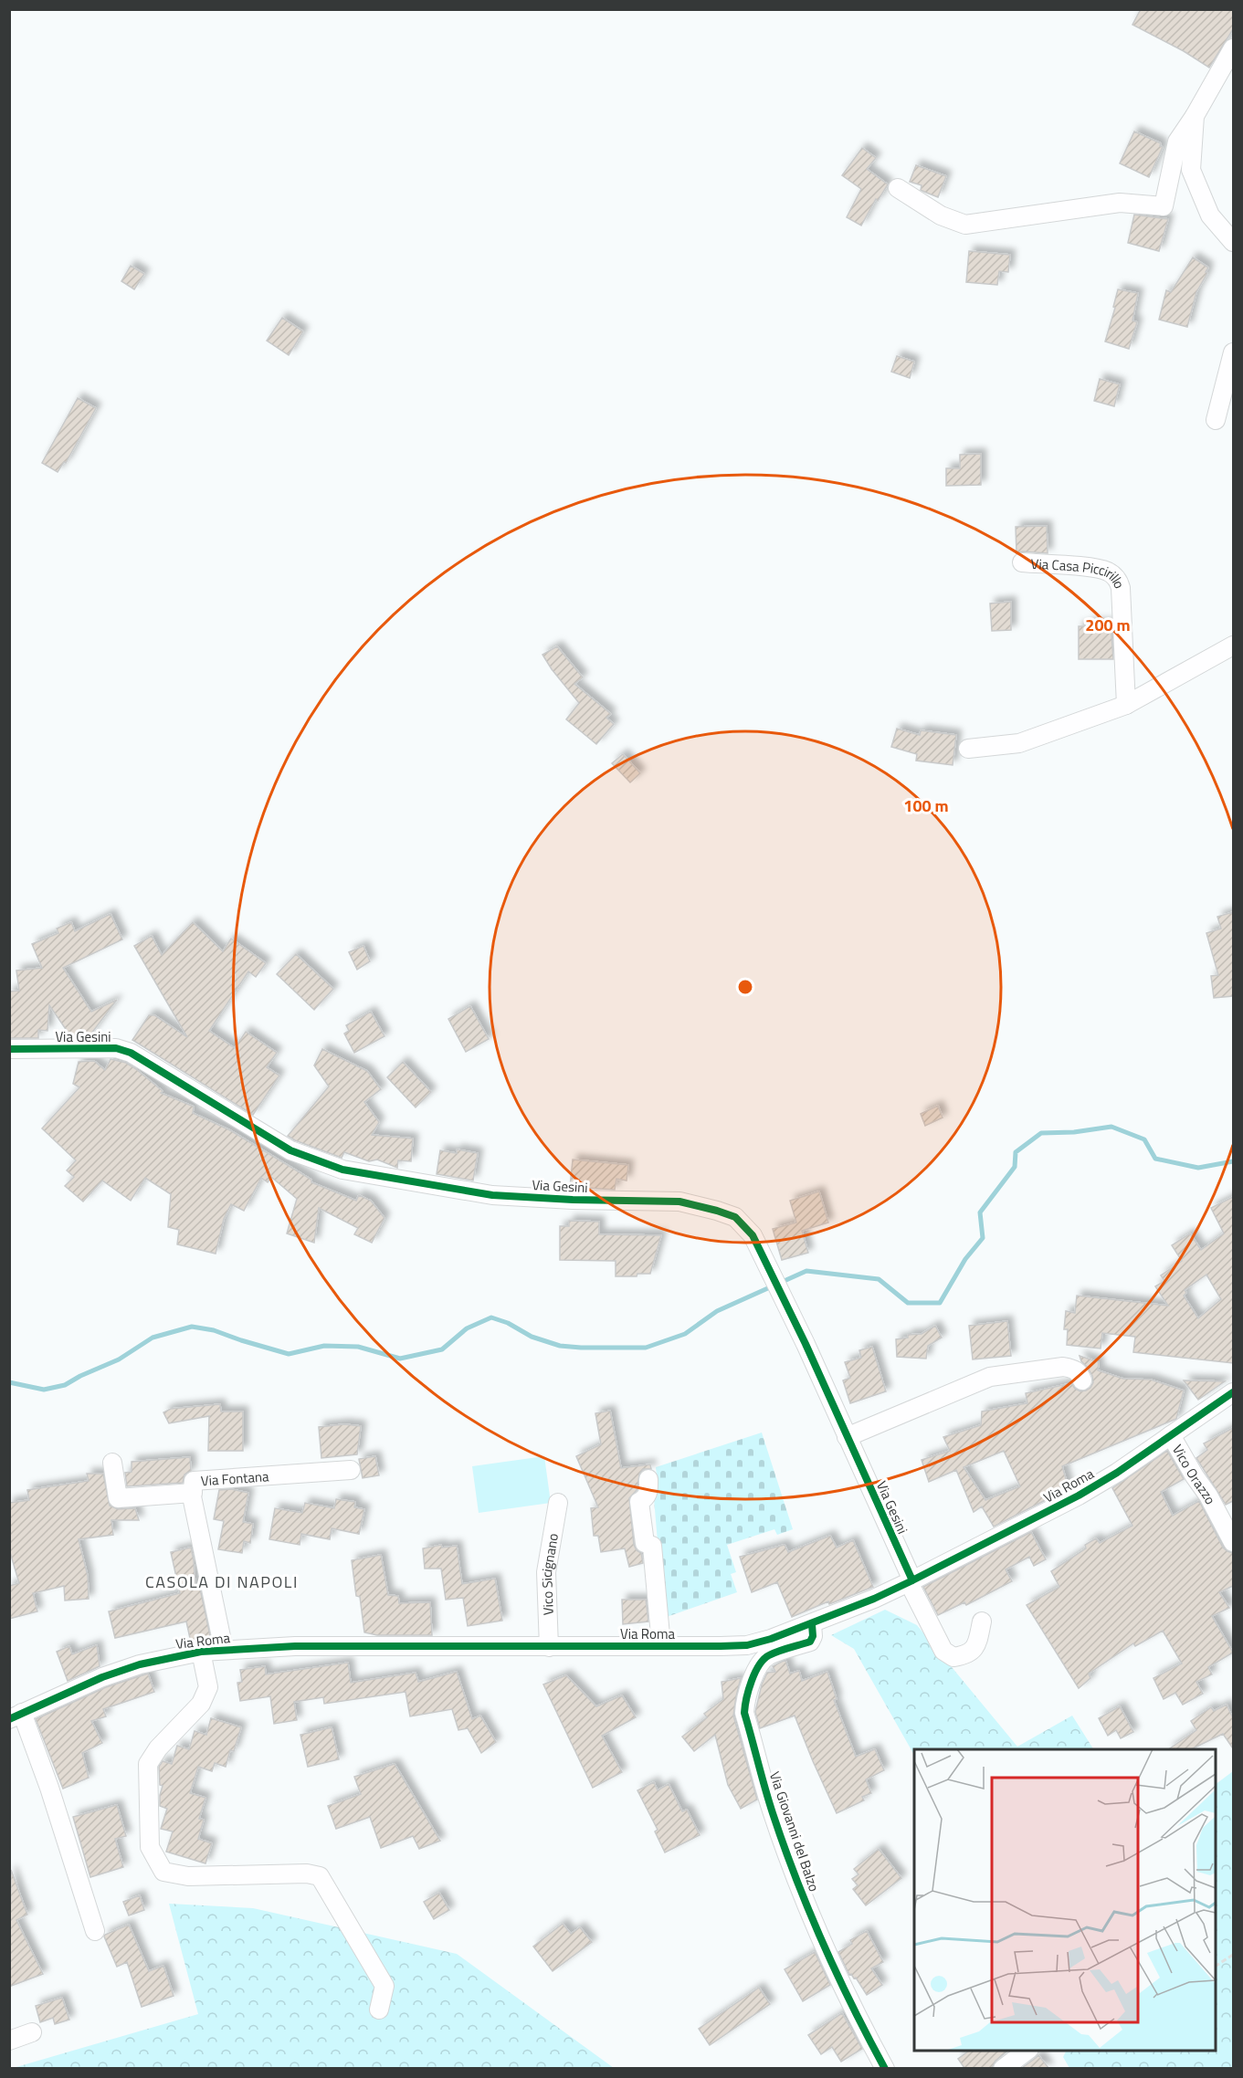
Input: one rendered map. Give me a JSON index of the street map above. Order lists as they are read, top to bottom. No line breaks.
{"streets":{"street":["Via Casa Piccirillo","Via Gesini","Vico Orazzo","Via Fontana","Via Roma","Vico Sicignano","Via Giovanni del Balzo"]},"crossings":[["Via Gesini","Via Roma"],["Vico Orazzo","Via Roma"],["Via Fontana","Via Roma"],["Via Roma","Vico Sicignano"],["Via Roma","Via Giovanni del Balzo"]],"districts":["CASOLA DI NAPOLI"],"rings":["200 m","100 m"]}
